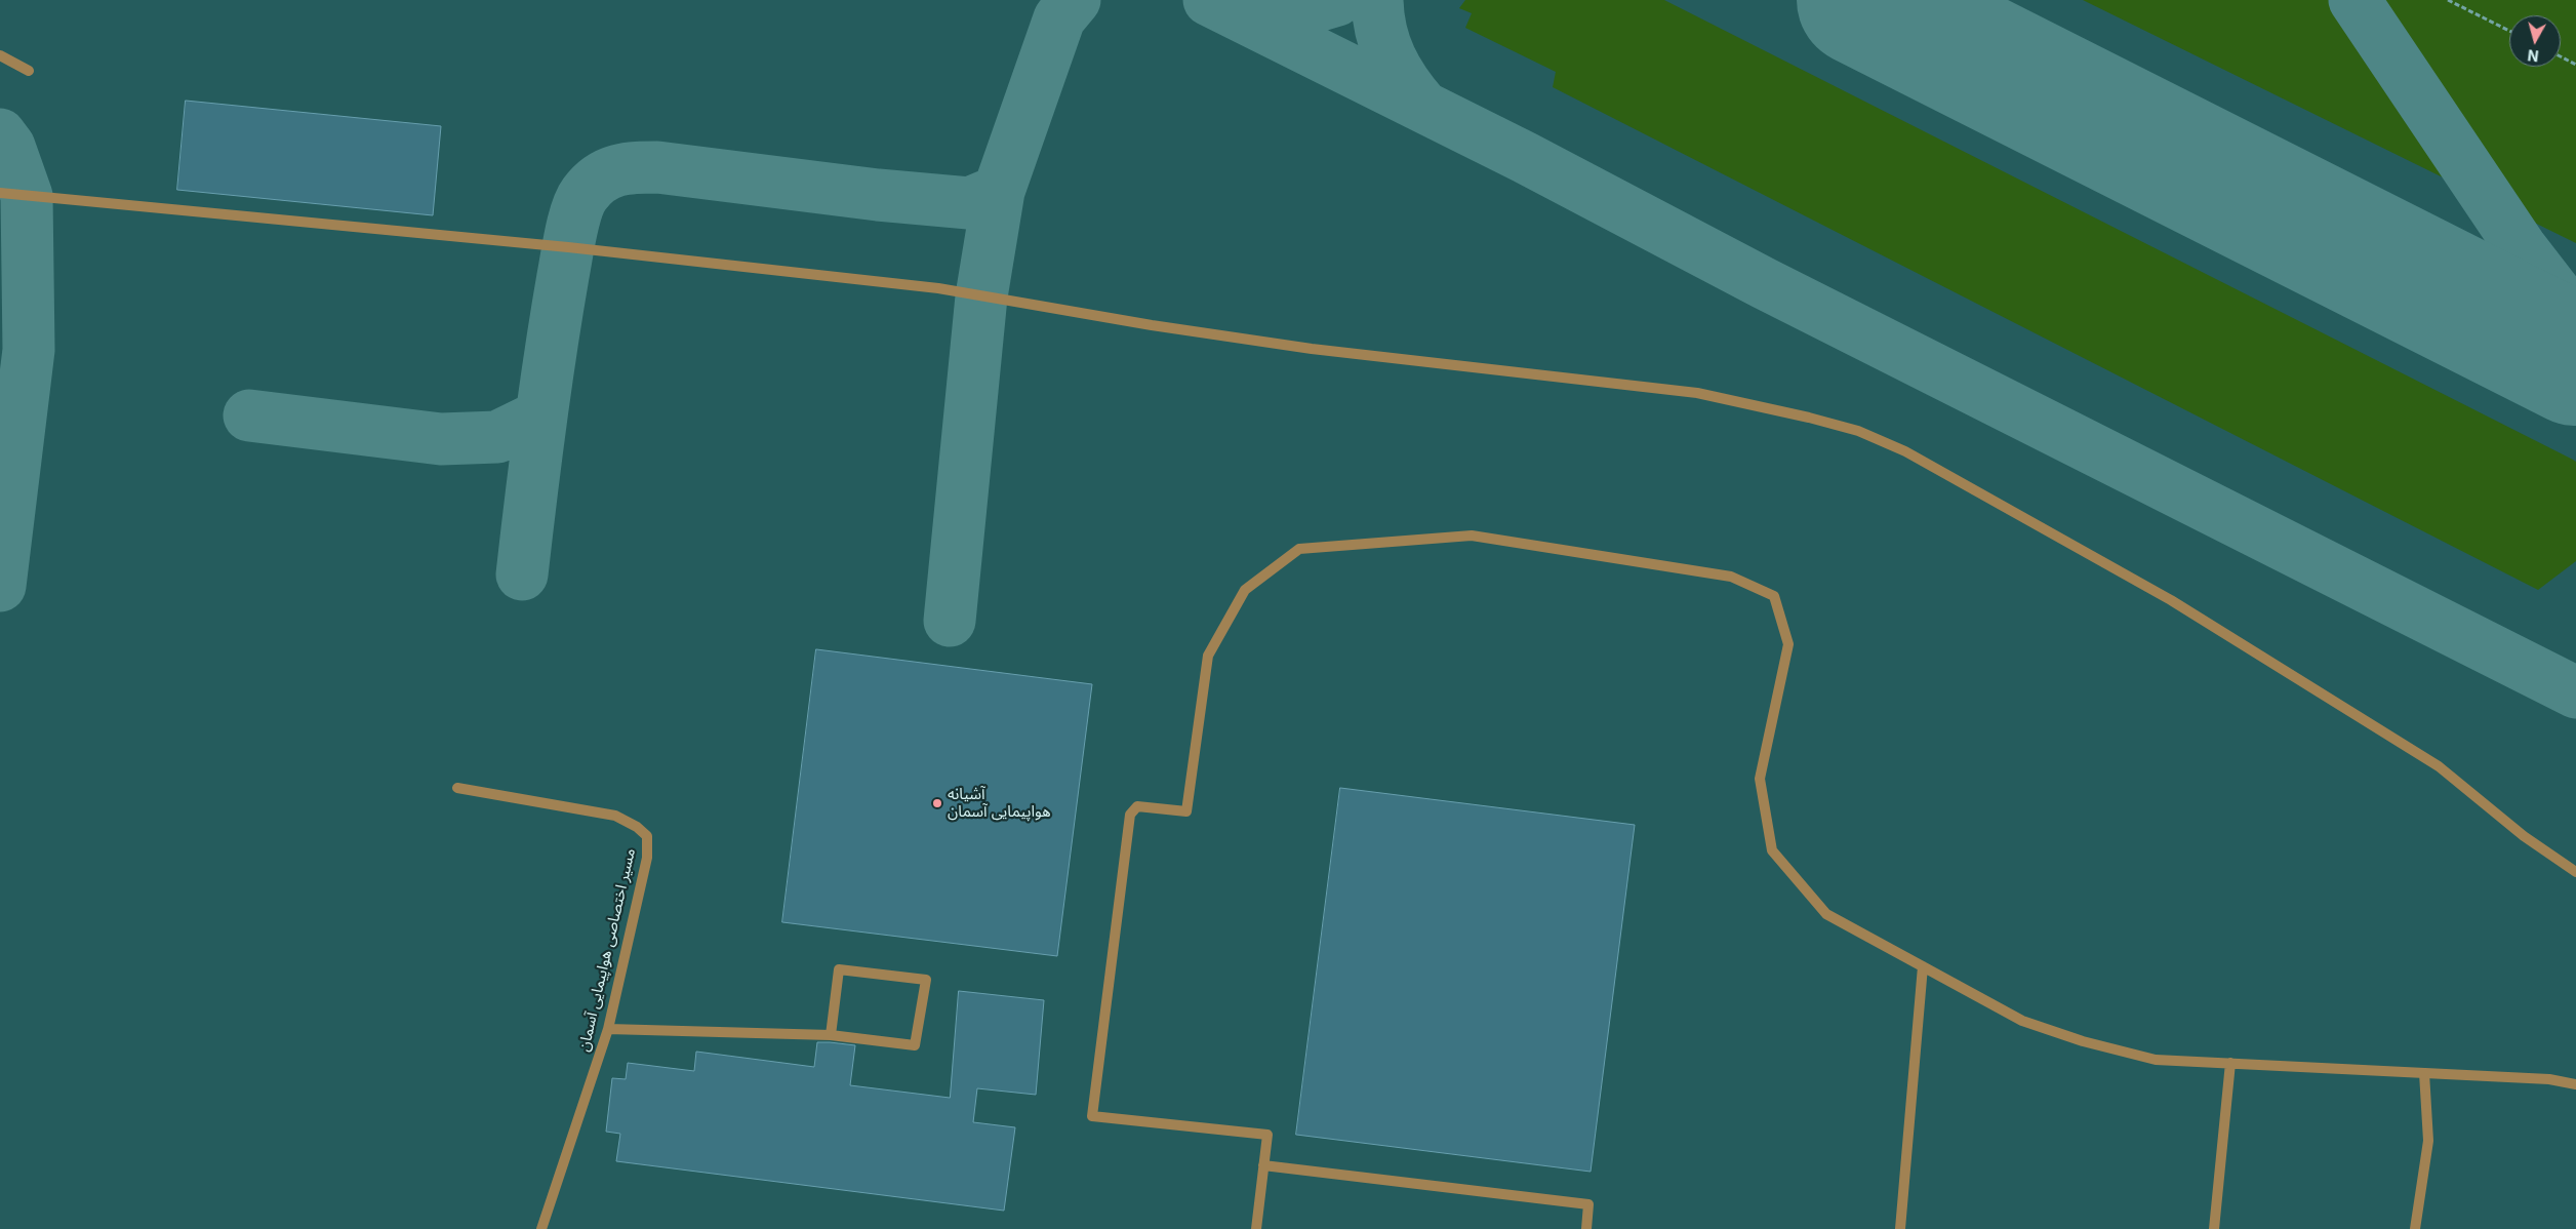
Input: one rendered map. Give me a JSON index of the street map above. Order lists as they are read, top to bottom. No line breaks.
{"streets":{"lane":["مسیر اختصاصی هواپیمایی آسمان"]},"places":["آشیانه هواپیمایی آسمان"],"north":"bottom"}
